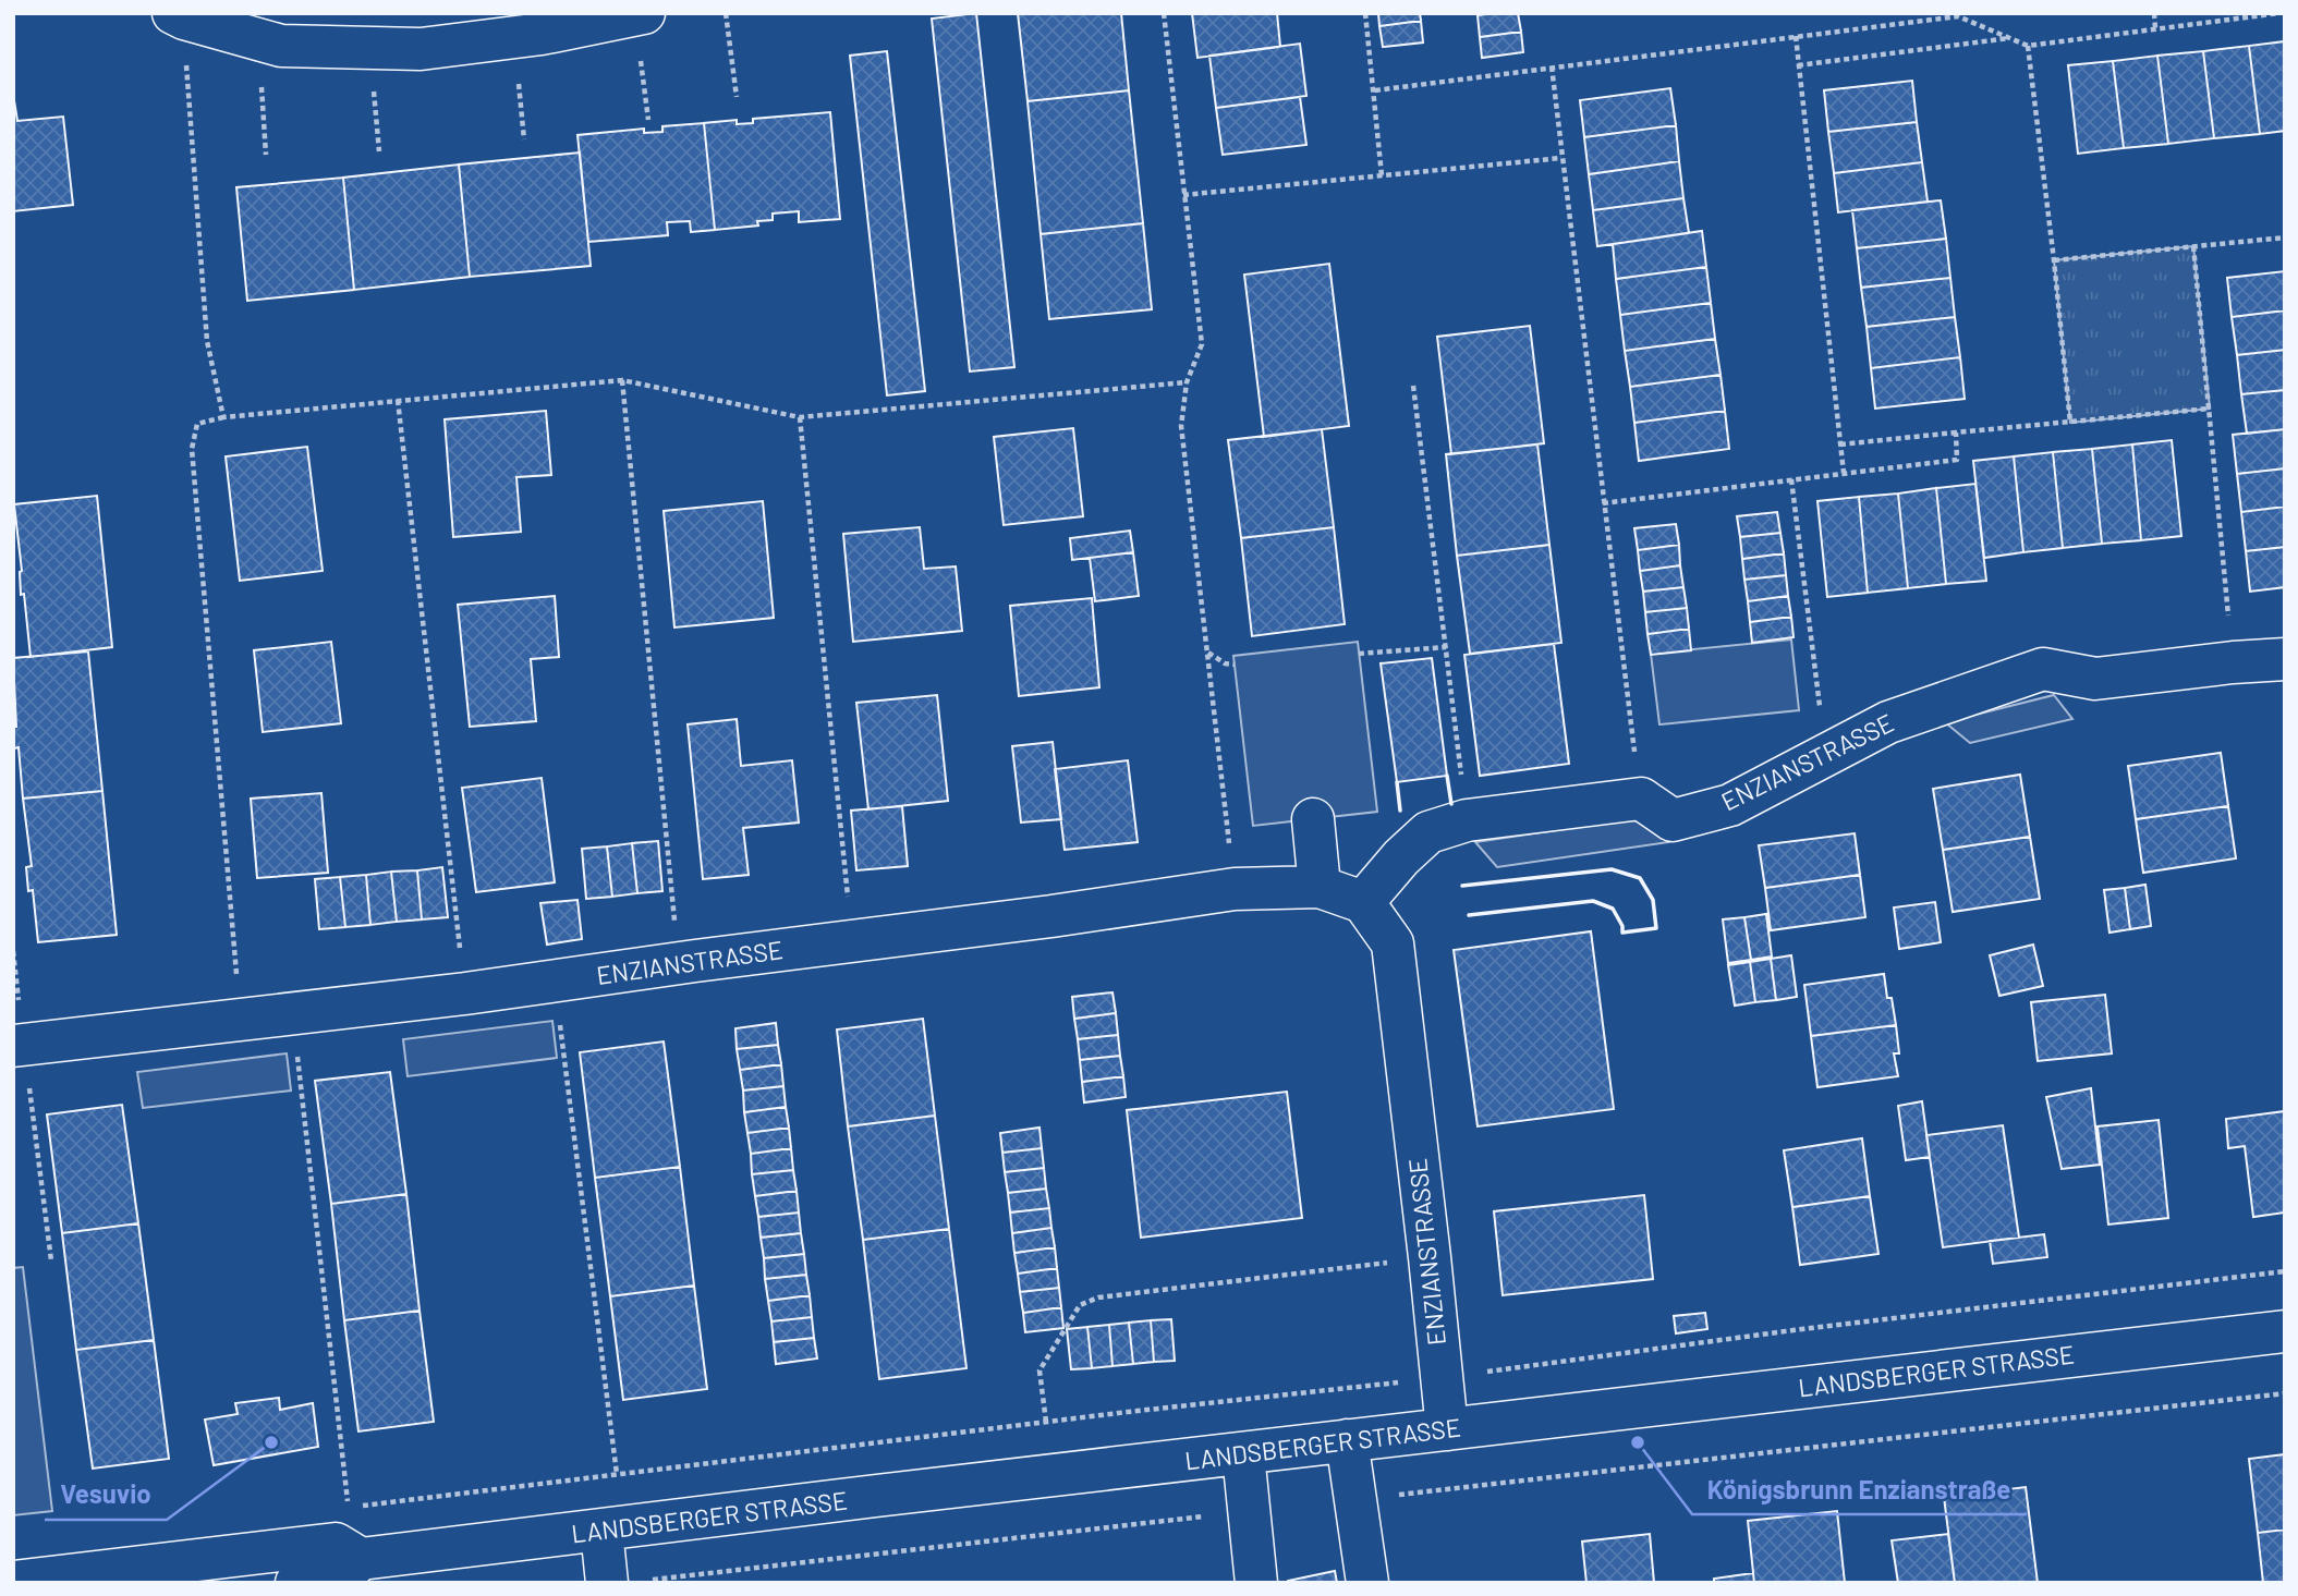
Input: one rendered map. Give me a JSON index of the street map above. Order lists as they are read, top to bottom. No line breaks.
{"streets":{"street":["ENZIANSTRASSE","LANDSBERGER STRASSE"]},"crossings":[["ENZIANSTRASSE","LANDSBERGER STRASSE"]],"places":["Vesuvio","Königsbrunn Enzianstraße"]}
